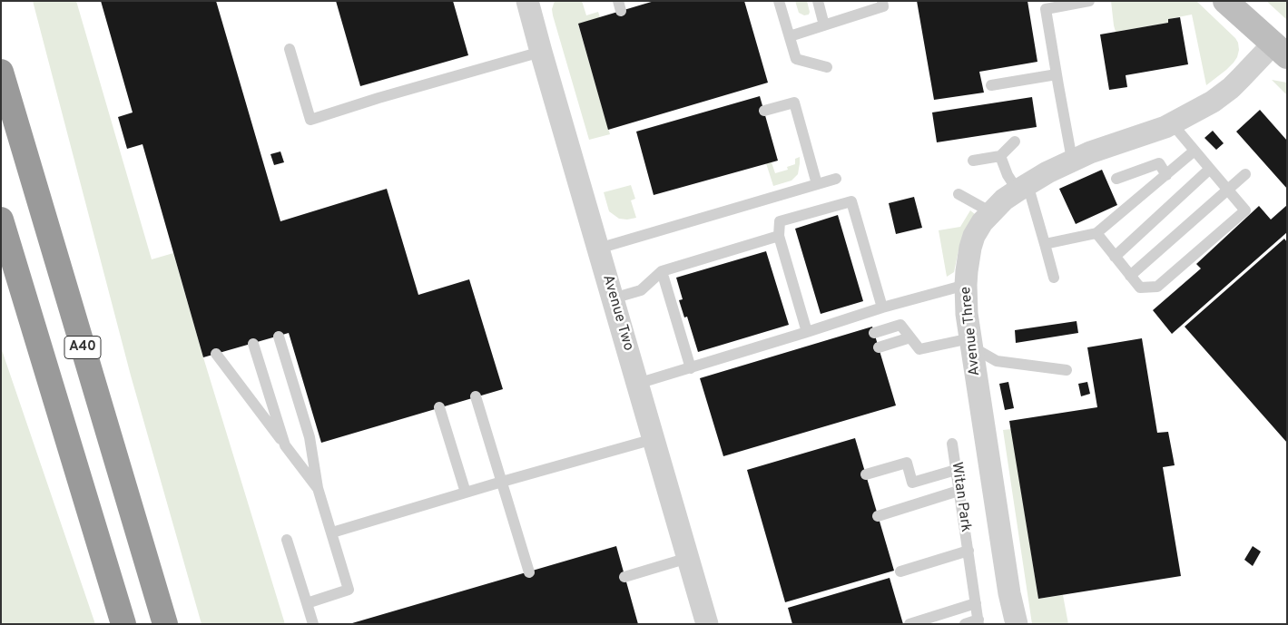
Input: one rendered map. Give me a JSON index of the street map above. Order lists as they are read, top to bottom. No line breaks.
{"streets":{"highway":["A40"],"street":["Avenue Two","Avenue Three"],"lane":["Witan Park"]}}
